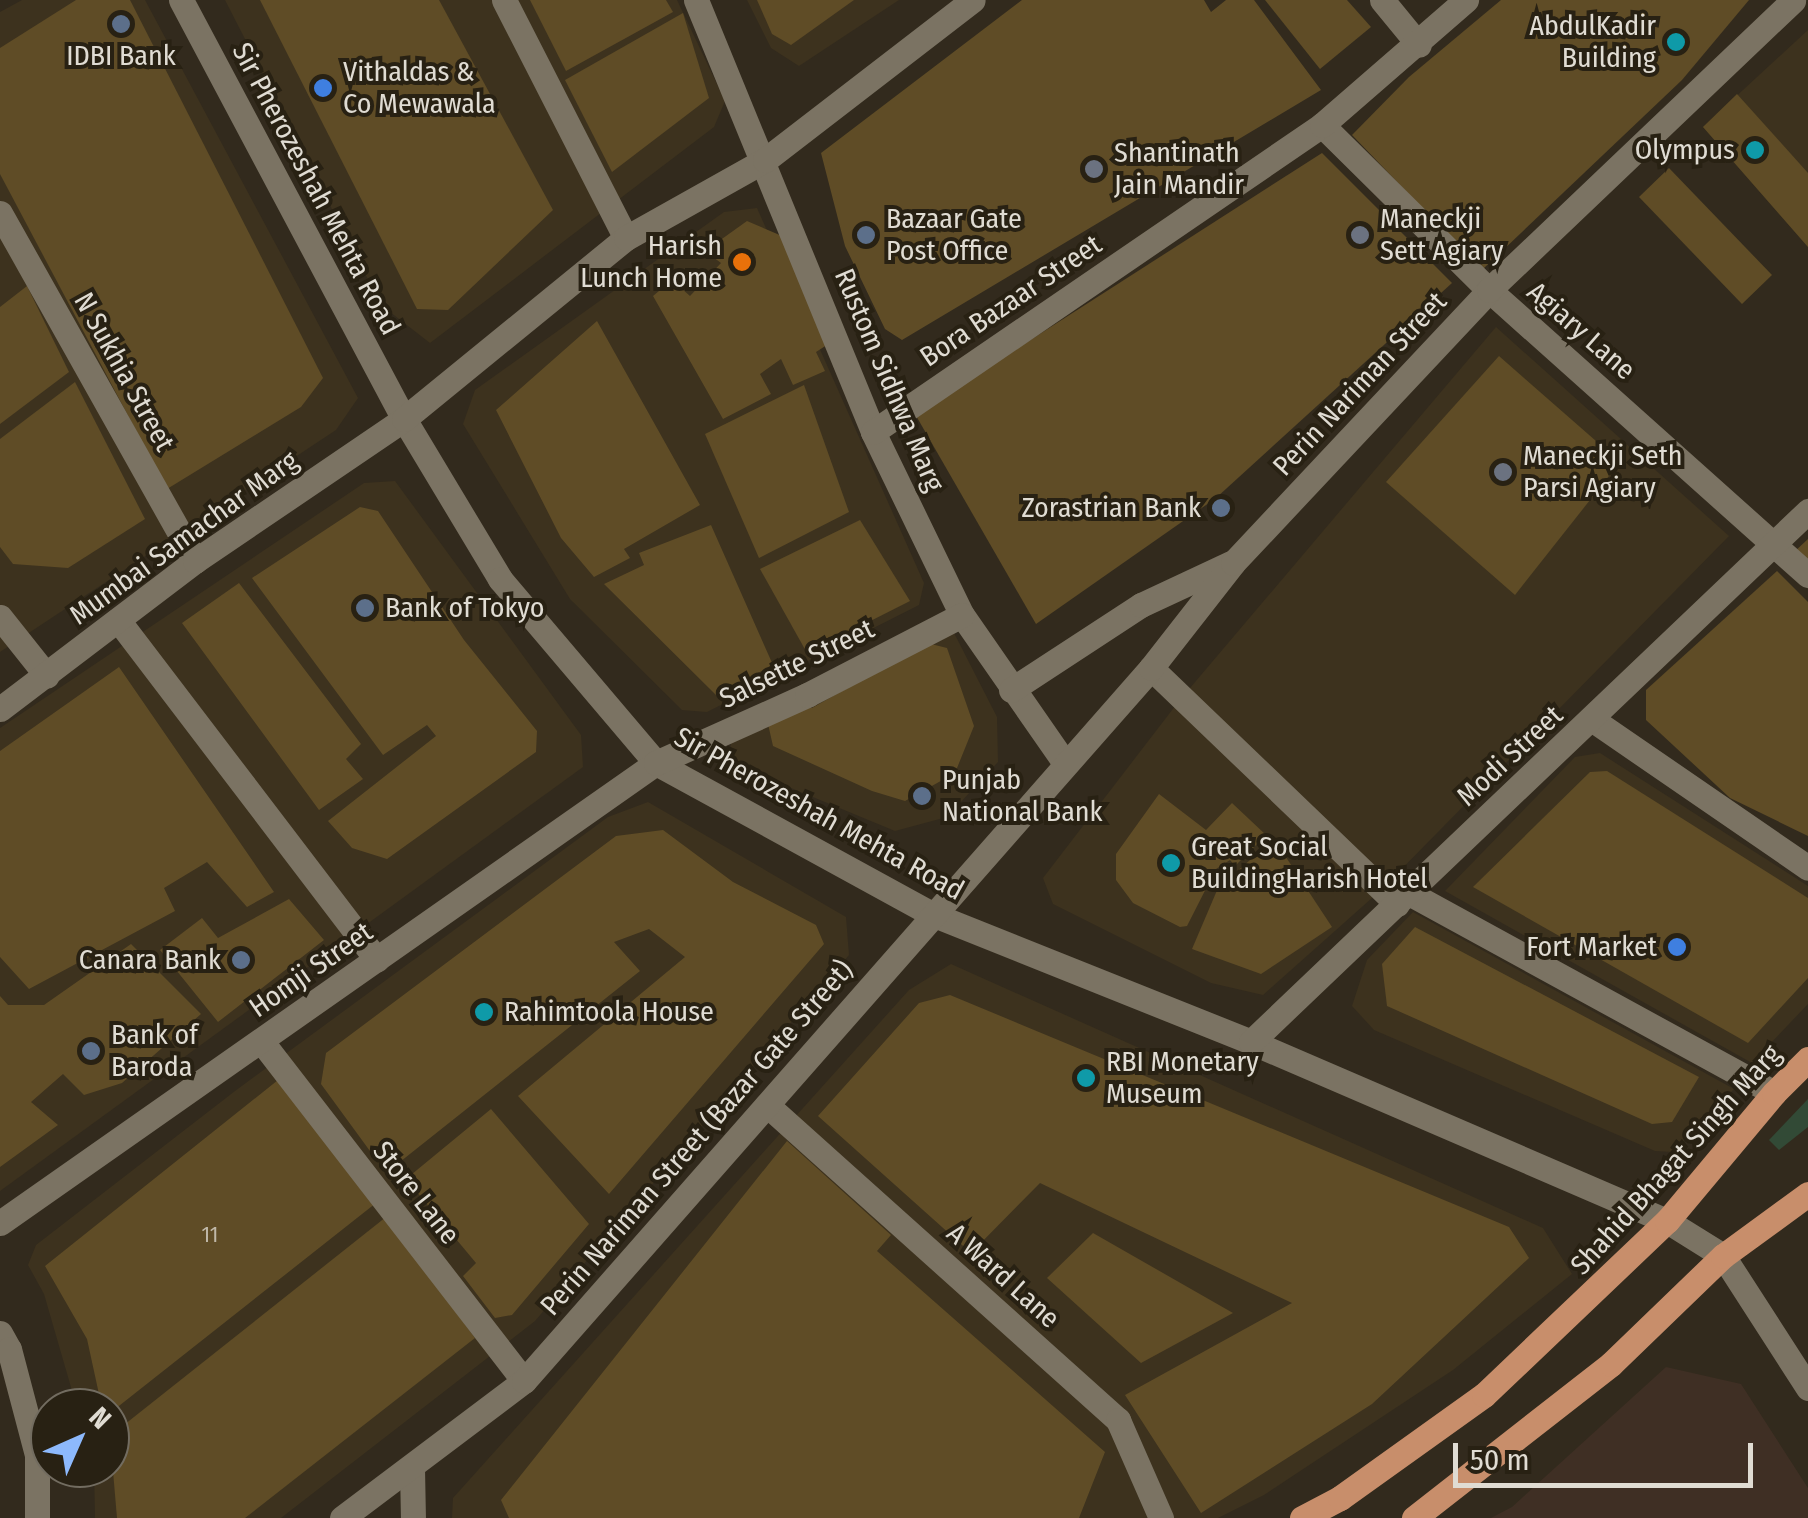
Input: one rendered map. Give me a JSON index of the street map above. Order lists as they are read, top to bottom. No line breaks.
{"streets":{"main road":["Shahid Bhagat Singh Marg"],"street":["Sir Pherozeshah Mehta Road","Bora Bazaar Street","Agiary Lane","N Sukhia Street","Rustom Sidhwa Marg","Perin Nariman Street","Mumbai Samachar Marg","Salsette Street","Modi Street","Homji Street","Perin Nariman Street (Bazar Gate Street)","Store Lane","A Ward Lane"]},"crossings":[["Sir Pherozeshah Mehta Road","Mumbai Samachar Marg"],["Sir Pherozeshah Mehta Road","Salsette Street"],["Sir Pherozeshah Mehta Road","Modi Street"],["Sir Pherozeshah Mehta Road","Homji Street"],["Sir Pherozeshah Mehta Road","Perin Nariman Street (Bazar Gate Street)"],["Sir Pherozeshah Mehta Road","Shahid Bhagat Singh Marg"],["Bora Bazaar Street","Agiary Lane"],["Bora Bazaar Street","Rustom Sidhwa Marg"],["Agiary Lane","Perin Nariman Street"],["Agiary Lane","Modi Street"],["N Sukhia Street","Mumbai Samachar Marg"],["Rustom Sidhwa Marg","Perin Nariman Street"],["Rustom Sidhwa Marg","Mumbai Samachar Marg"],["Rustom Sidhwa Marg","Salsette Street"],["Rustom Sidhwa Marg","Perin Nariman Street (Bazar Gate Street)"],["Perin Nariman Street","Perin Nariman Street (Bazar Gate Street)"],["Salsette Street","Homji Street"],["Homji Street","Store Lane"],["Perin Nariman Street (Bazar Gate Street)","Store Lane"],["Perin Nariman Street (Bazar Gate Street)","A Ward Lane"]],"places":["IDBI Bank","AbdulKadir Building","Vithaldas & Co Mewawala","Olympus","Shantinath Jain Mandir","Bazaar Gate Post Office","Maneckji Sett Agiary","Harish Lunch Home","Maneckji Seth Parsi Agiary","Zorastrian Bank","Bank of Tokyo","Punjab National Bank","Great Social BuildingHarish Hotel","Fort Market","Canara Bank","Rahimtoola House","Bank of Baroda","RBI Monetary Museum"],"house_numbers":["11"],"scale_bar":"50 m","north":"top right"}
